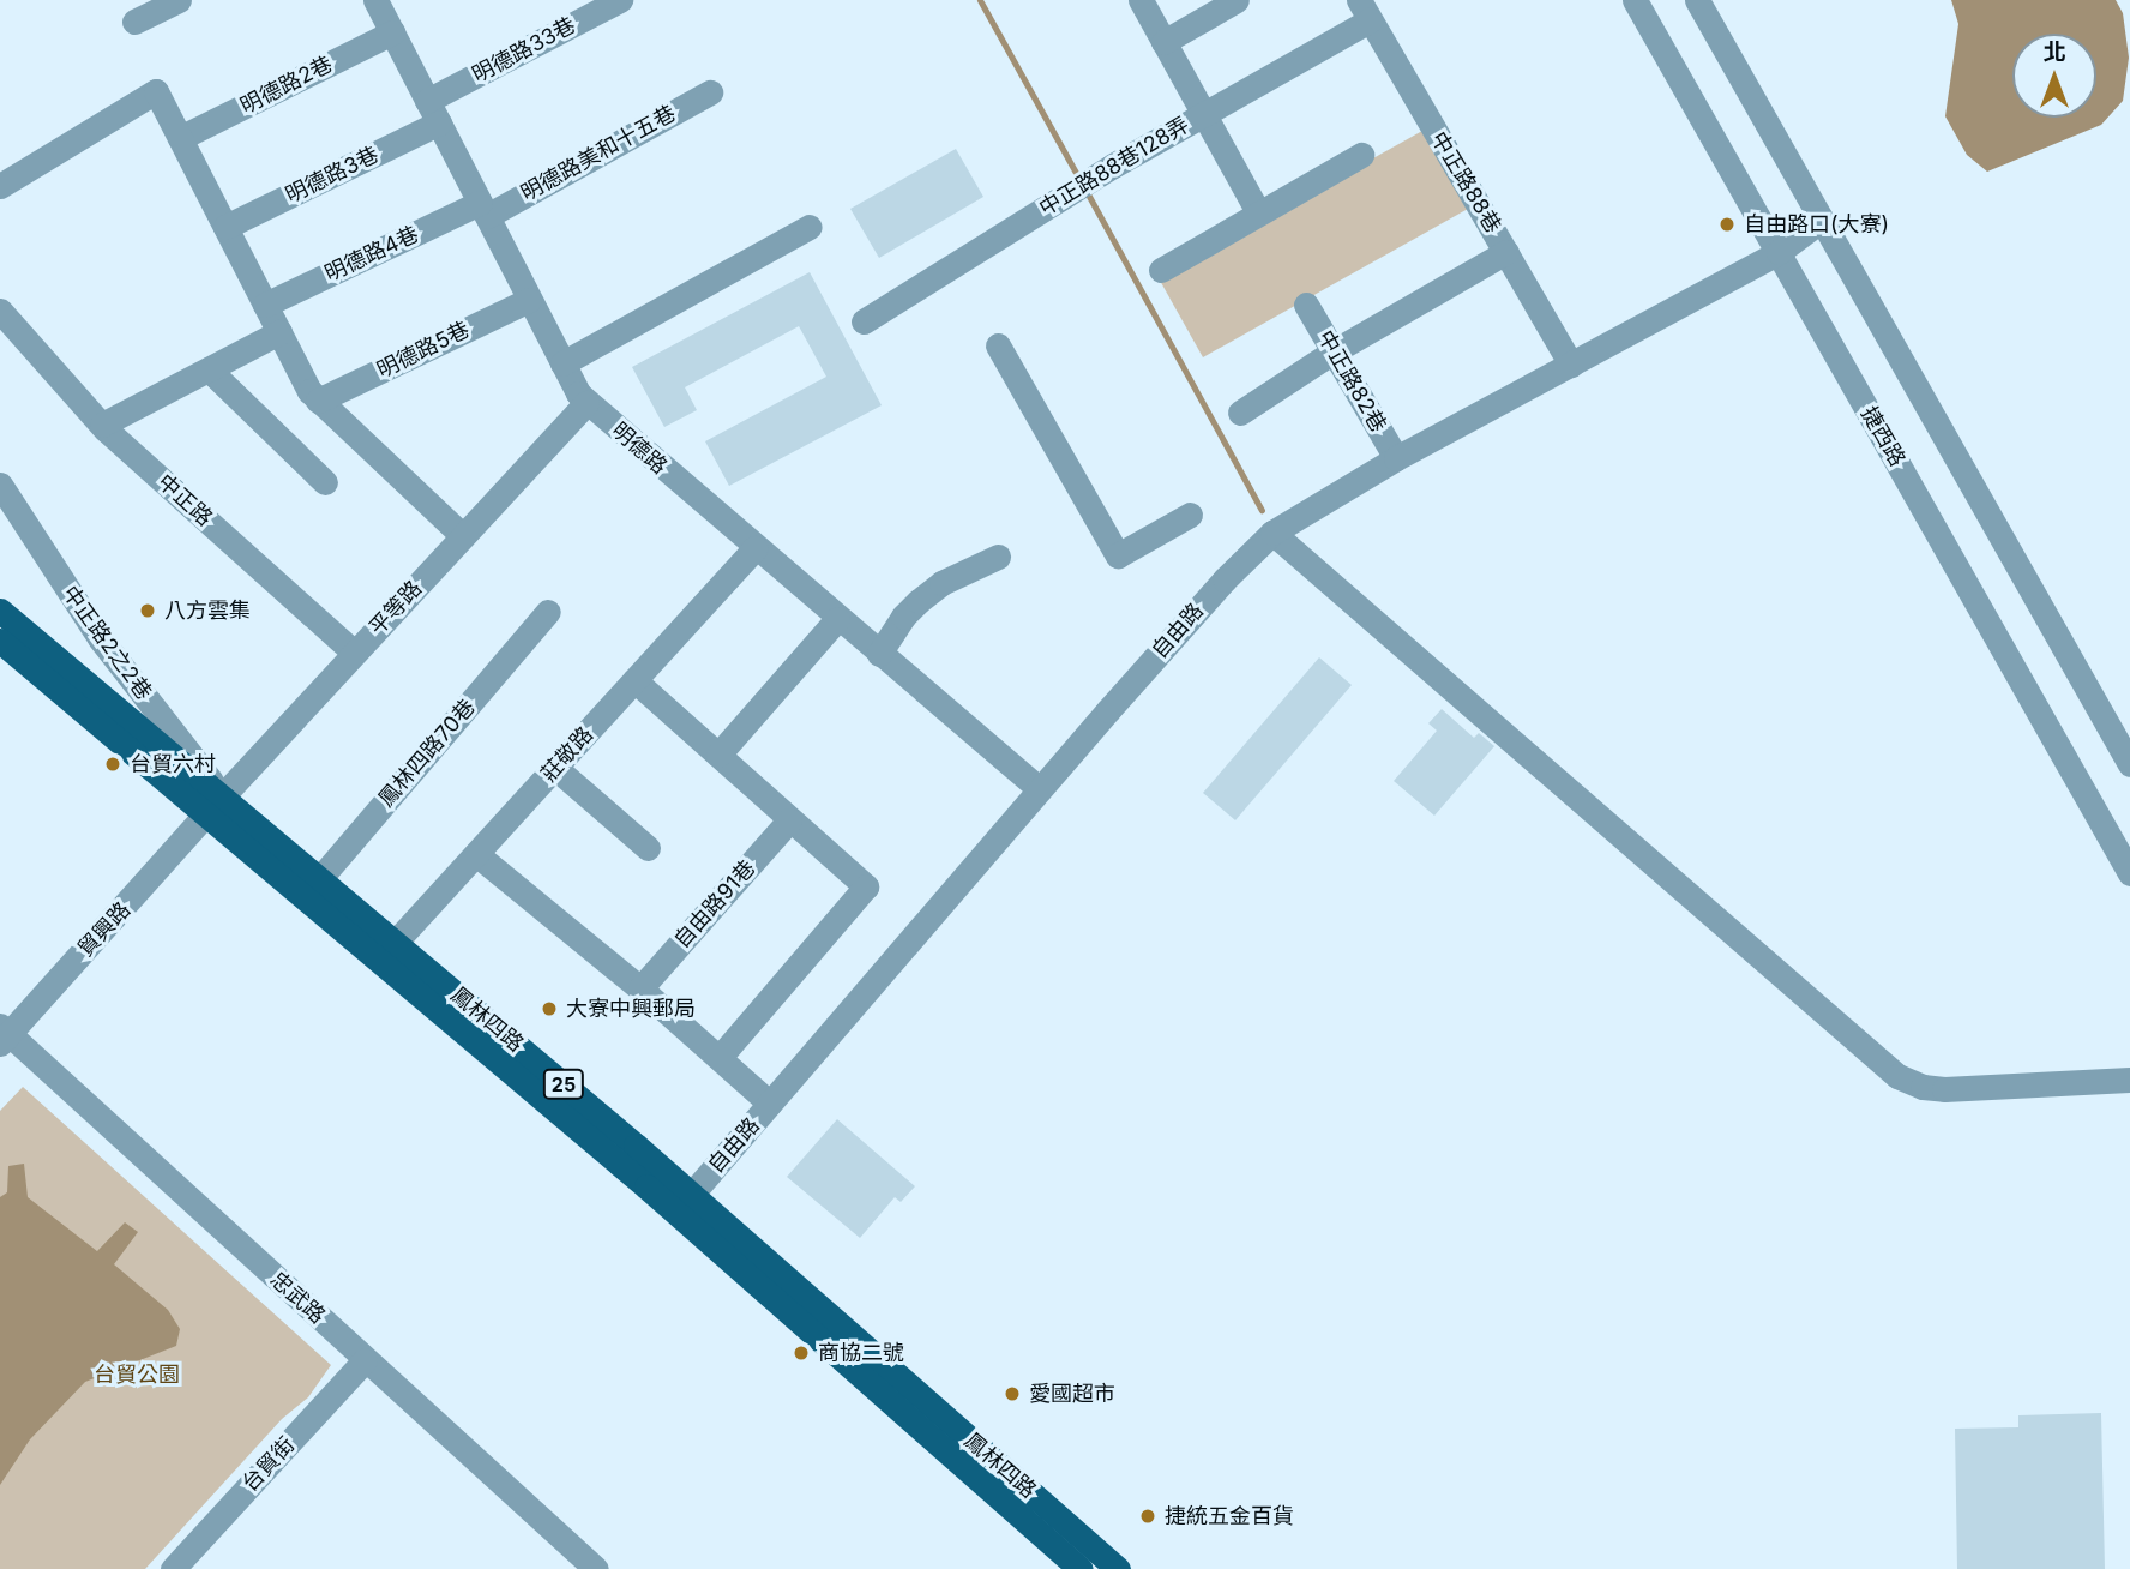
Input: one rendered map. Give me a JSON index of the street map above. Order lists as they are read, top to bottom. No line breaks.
{"streets":{"main road":["鳳林四路","25"],"street":["明德路33巷","明德路2巷","明德路美和十五巷","中正路88巷128弄","明德路3巷","中正路88巷","明德路4巷","明德路5巷","中正路82巷","捷西路","明德路","中正路","平等路","自由路","中正路2之2巷","鳳林四路70巷","莊敬路","自由路91巷","貿興路","忠武路","台貿街"]},"crossings":[["明德路33巷","明德路3巷"],["明德路33巷","明德路"],["明德路2巷","明德路"],["明德路美和十五巷","明德路4巷"],["明德路美和十五巷","明德路"],["中正路88巷128弄","中正路88巷"],["明德路3巷","明德路"],["中正路88巷","自由路"],["明德路4巷","明德路"],["明德路5巷","明德路"],["中正路82巷","自由路"],["捷西路","自由路"],["明德路","平等路"],["明德路","自由路"],["明德路","莊敬路"],["中正路","平等路"],["平等路","中正路2之2巷"],["平等路","貿興路"],["平等路","鳳林四路"],["自由路","鳳林四路"],["中正路2之2巷","貿興路"],["中正路2之2巷","鳳林四路"],["鳳林四路70巷","鳳林四路"],["莊敬路","鳳林四路"],["貿興路","鳳林四路"],["貿興路","忠武路"],["忠武路","台貿街"]],"parks":["台貿公園"],"places":["自由路口(大寮)","八方雲集","台貿六村","大寮中興郵局","商協二號","愛國超市","捷統五金百貨"],"north":"top"}
